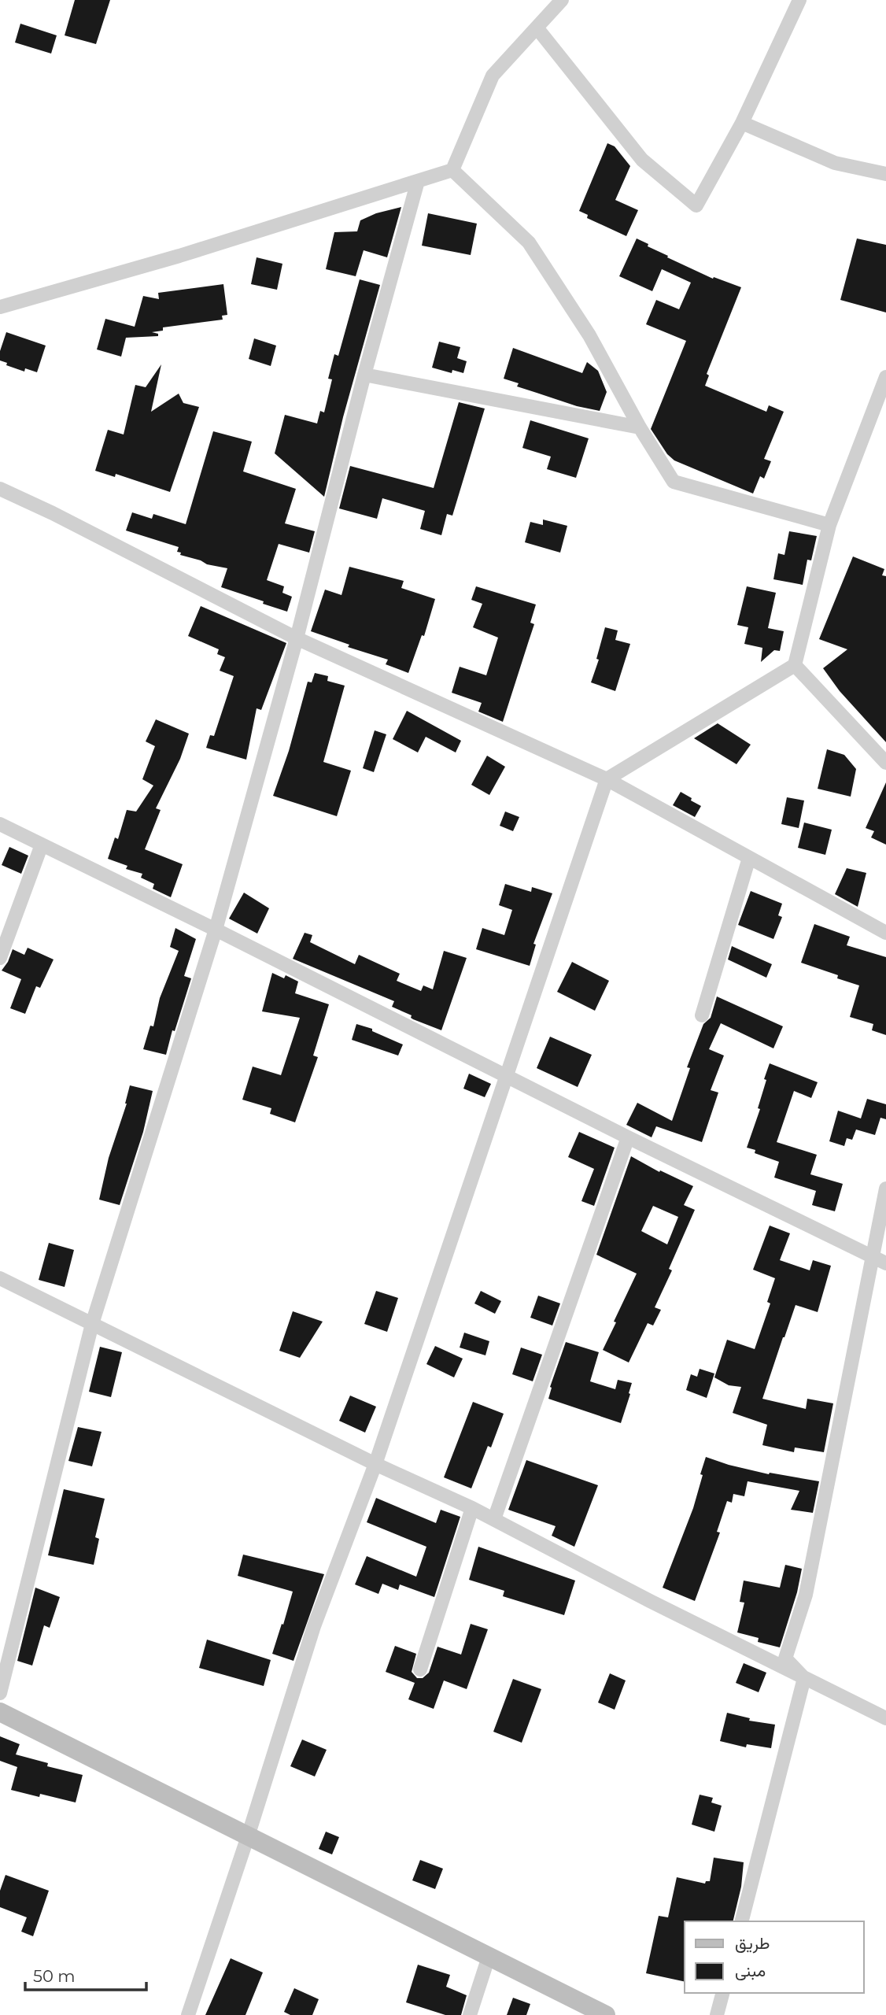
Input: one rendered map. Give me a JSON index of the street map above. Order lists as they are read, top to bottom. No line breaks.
{"legend":["طريق","مبنى"],"scale_bar":"50 m"}
